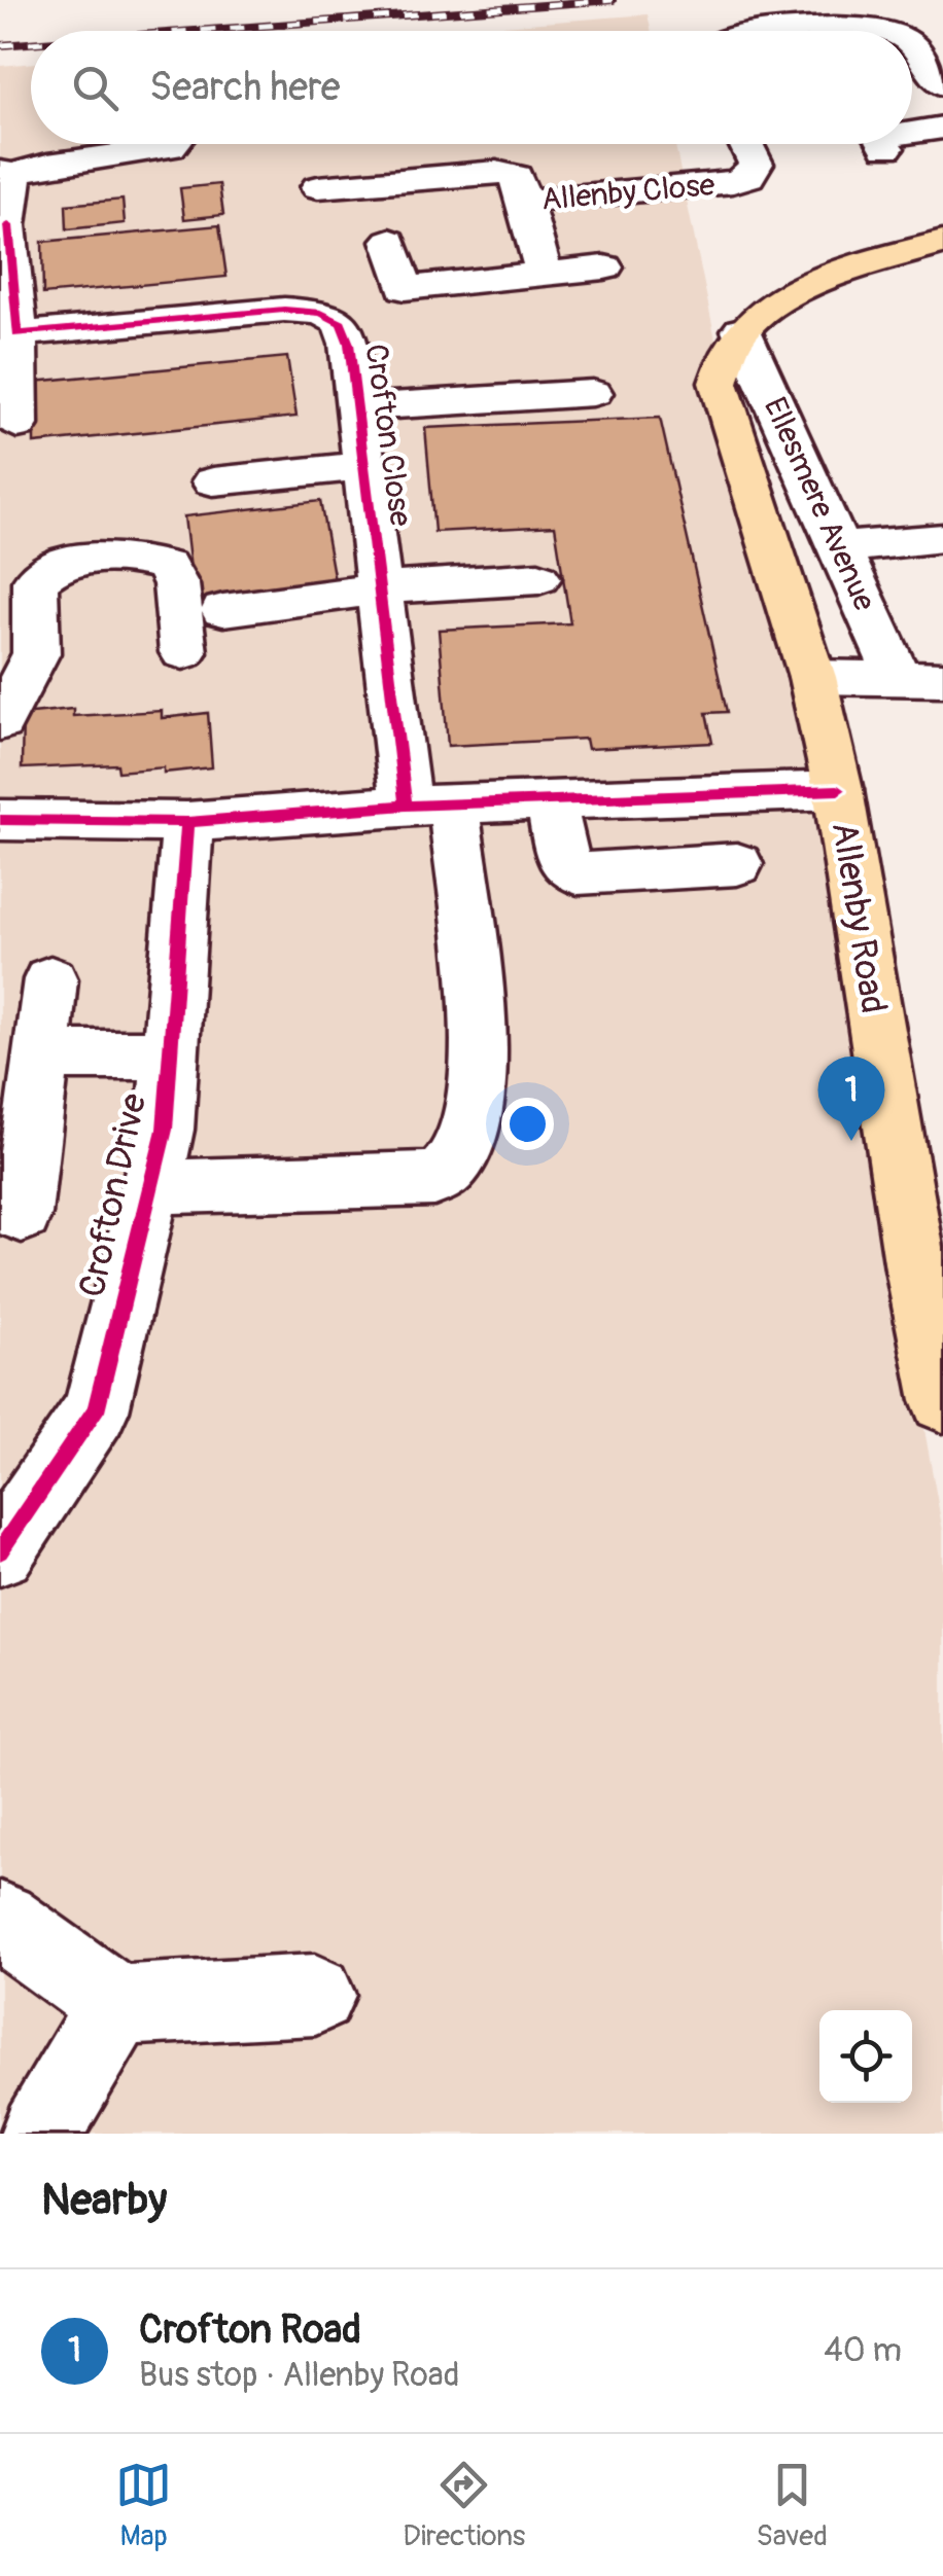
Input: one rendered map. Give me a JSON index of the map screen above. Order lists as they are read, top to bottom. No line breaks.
{"streets":{"main road":["Allenby Road"],"street":["Allenby Close","Crofton Close","Ellesmere Avenue","Crofton Drive"]},"crossings":[["Crofton Close","Crofton Drive"],["Ellesmere Avenue","Allenby Road"]],"page":{"search":"Search here","pins":"1","heading":"Nearby","list":[{"mark":"1","name":"Crofton Road","note":"Bus stop · Allenby Road","value":"40 m"}],"nav":["Map","Directions","Saved"]}}
